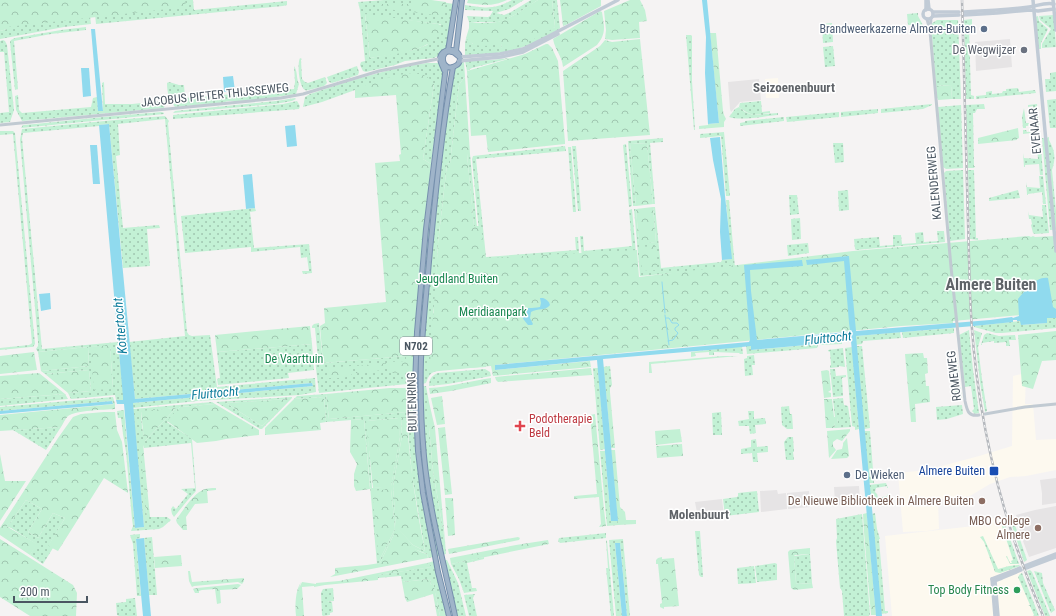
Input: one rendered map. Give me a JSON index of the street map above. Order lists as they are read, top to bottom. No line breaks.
{"streets":{"highway":["N702","BUITENRING"],"main road":["EVENAAR"],"street":["JACOBUS PIETER THIJSSEWEG","KALENDERWEG","ROMEWEG"]},"crossings":[["JACOBUS PIETER THIJSSEWEG","BUITENRING"],["KALENDERWEG","ROMEWEG"]],"districts":["Seizoenenbuurt","Almere Buiten","Molenbuurt"],"water":["Kottertocht","Fluittocht"],"parks":["Jeugdland Buiten","Meridiaanpark","De Vaarttuin"],"places":{"other":["Brandweerkazerne Almere-Buiten","De Wegwijzer","De Wieken","De Nieuwe Bibliotheek in Almere Buiten","MBO College Almere","Top Body Fitness"],"health":["Podotherapie Beld"],"transit":["Almere Buiten"]},"scale_bar":"200 m"}
